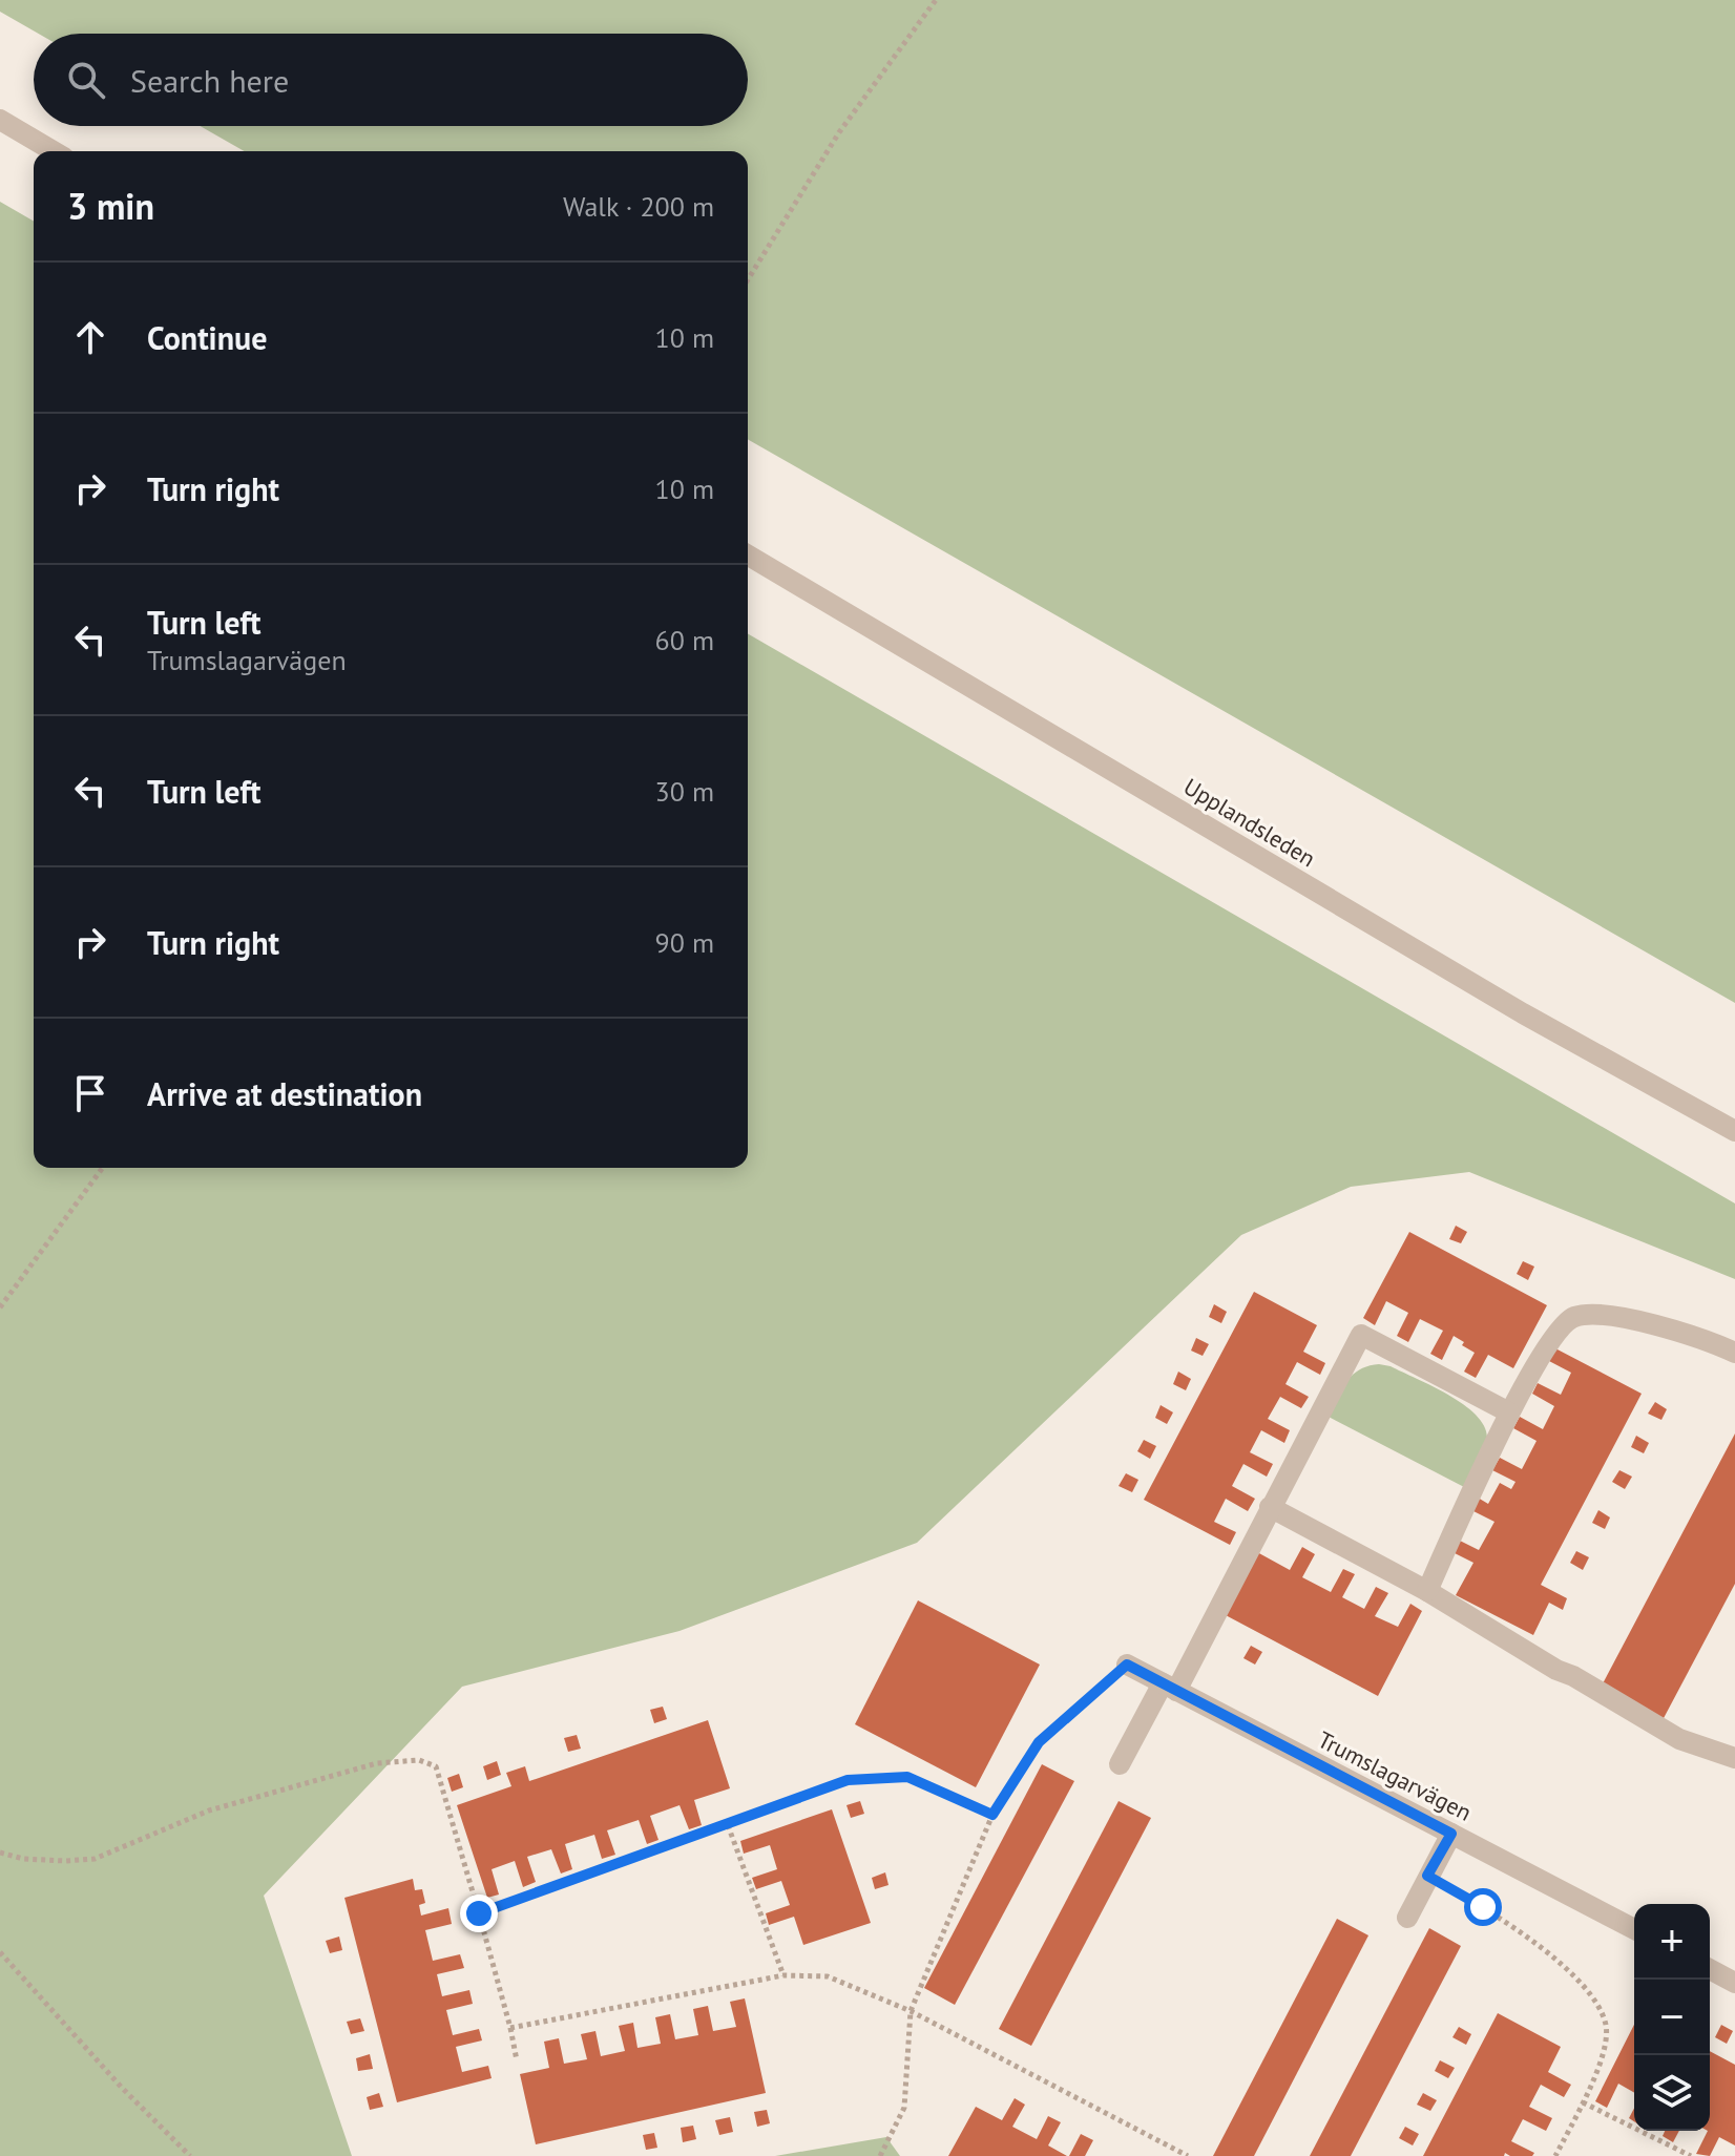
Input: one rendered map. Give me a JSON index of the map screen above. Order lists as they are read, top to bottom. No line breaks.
{"streets":{"street":["Upplandsleden","Trumslagarvägen"]},"page":{"search":"Search here","heading":["3 min","Walk · 200 m"],"list":[["Continue","10 m"],["Turn right","10 m"],["Turn left","Trumslagarvägen","60 m"],["Turn left","30 m"],["Turn right","90 m"],"Arrive at destination"],"map_buttons":["+","−"]}}
